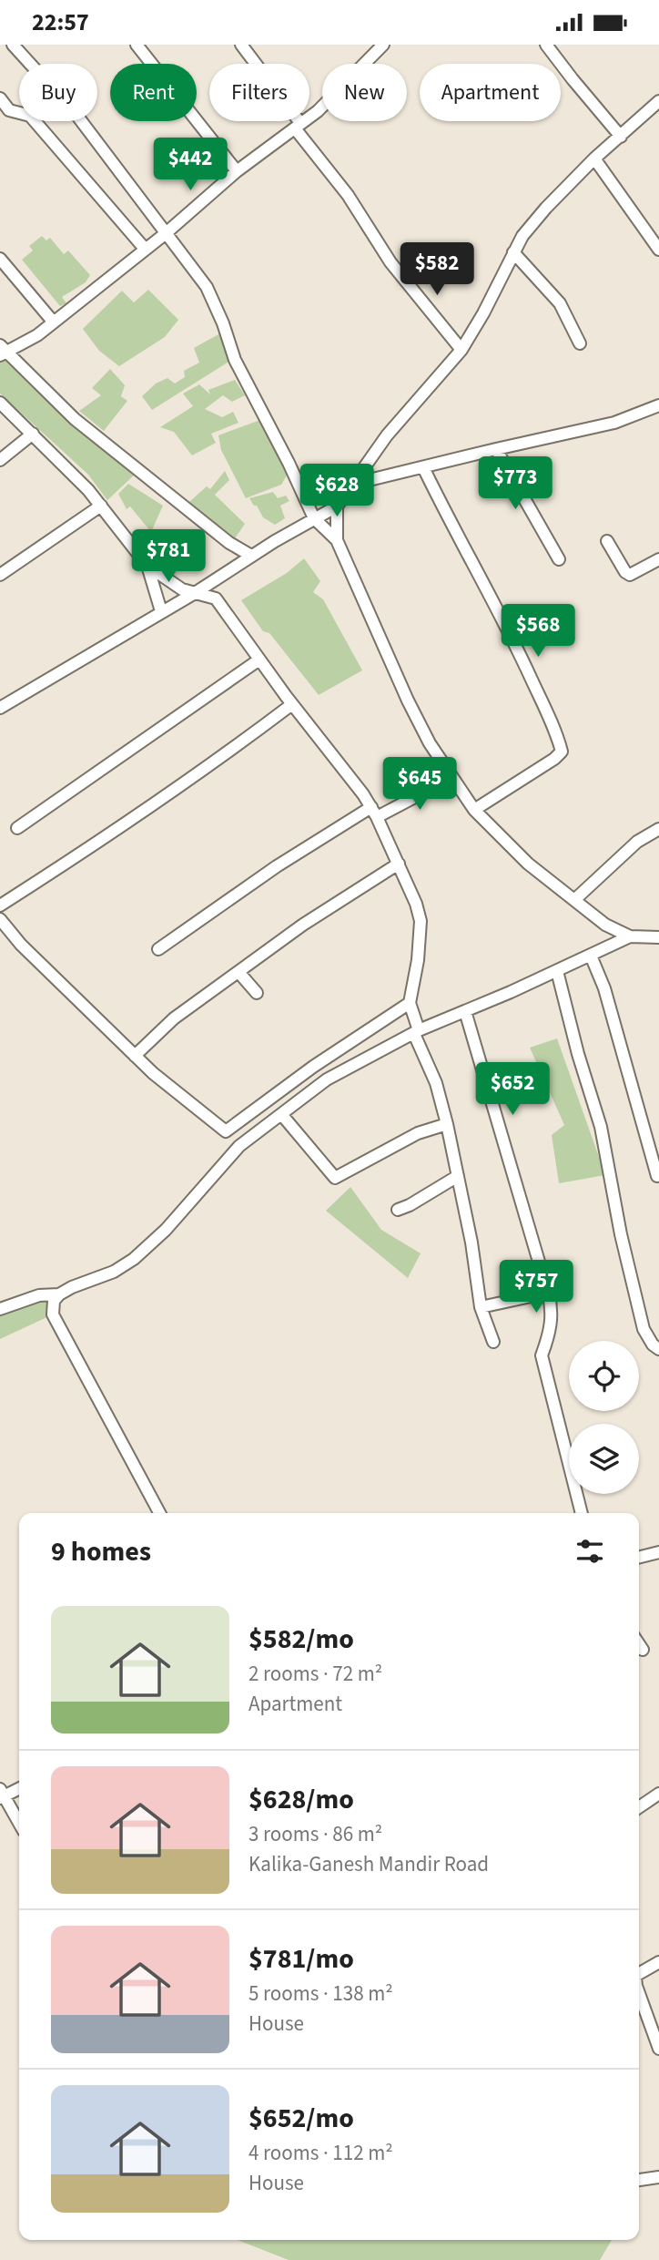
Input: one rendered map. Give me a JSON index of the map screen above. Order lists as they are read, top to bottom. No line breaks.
{"page":{"status":"22:57","chip":["Buy","Rent","Filters","New","Apartment"],"price":["$442","$582","$773","$628","$781","$568","$645","$652","$757"],"heading":"9 homes","list":[{"name":"$582/mo","note":"2 rooms · 72 m² · Apartment"},{"name":"$628/mo","note":"3 rooms · 86 m² · Kalika-Ganesh Mandir Road"},{"name":"$781/mo","note":"5 rooms · 138 m² · House"},{"name":"$652/mo","note":"4 rooms · 112 m² · House"}]}}
